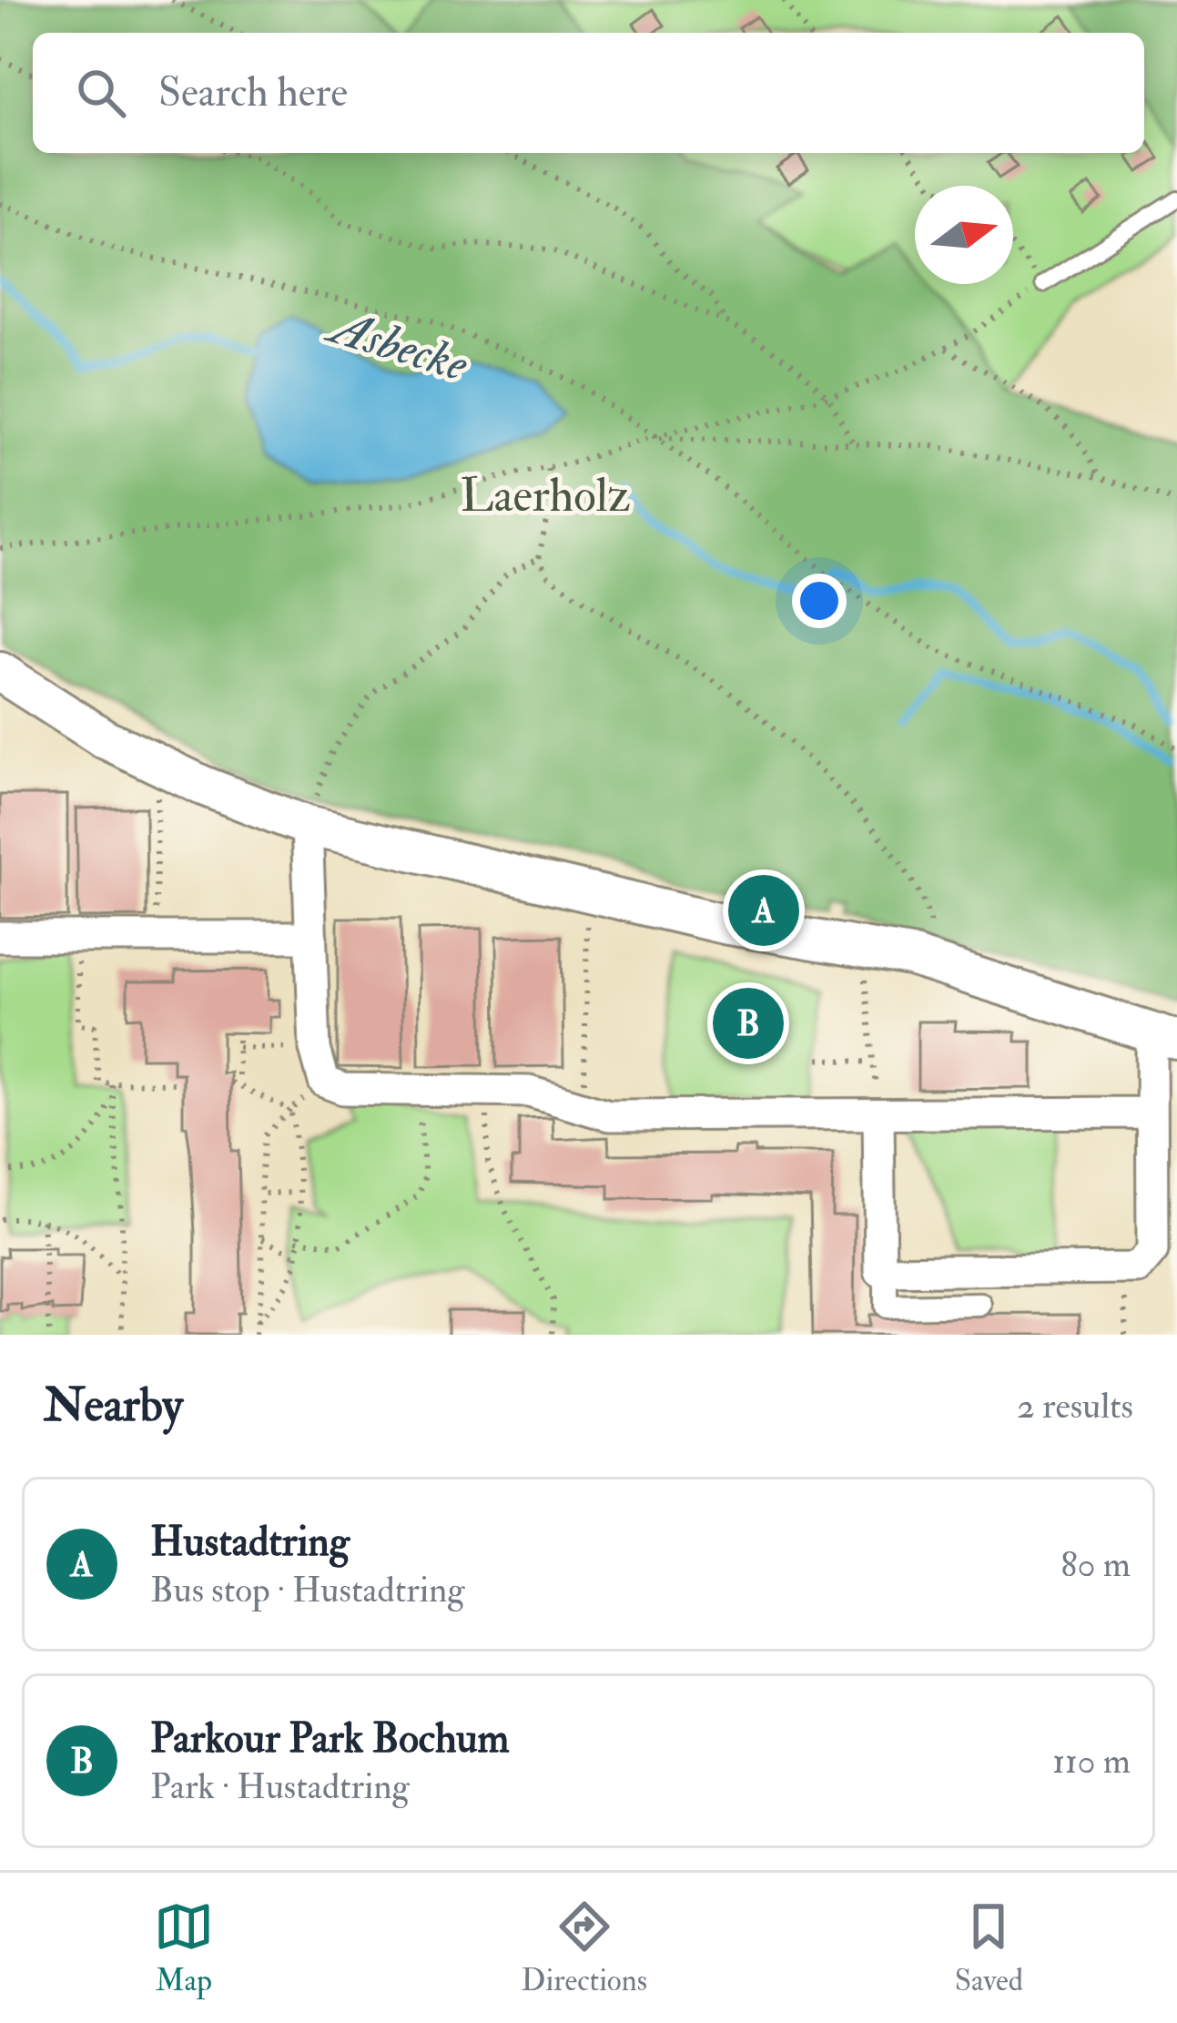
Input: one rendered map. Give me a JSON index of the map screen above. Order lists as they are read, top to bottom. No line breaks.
{"water":["Asbecke"],"parks":["Laerholz"],"north":"right","page":{"search":"Search here","pins":["A","B"],"heading":["Nearby","2 results"],"list":[{"mark":"A","name":"Hustadtring","note":"Bus stop · Hustadtring","value":"80 m"},{"mark":"B","name":"Parkour Park Bochum","note":"Park · Hustadtring","value":"110 m"}],"nav":["Map","Directions","Saved"]}}
